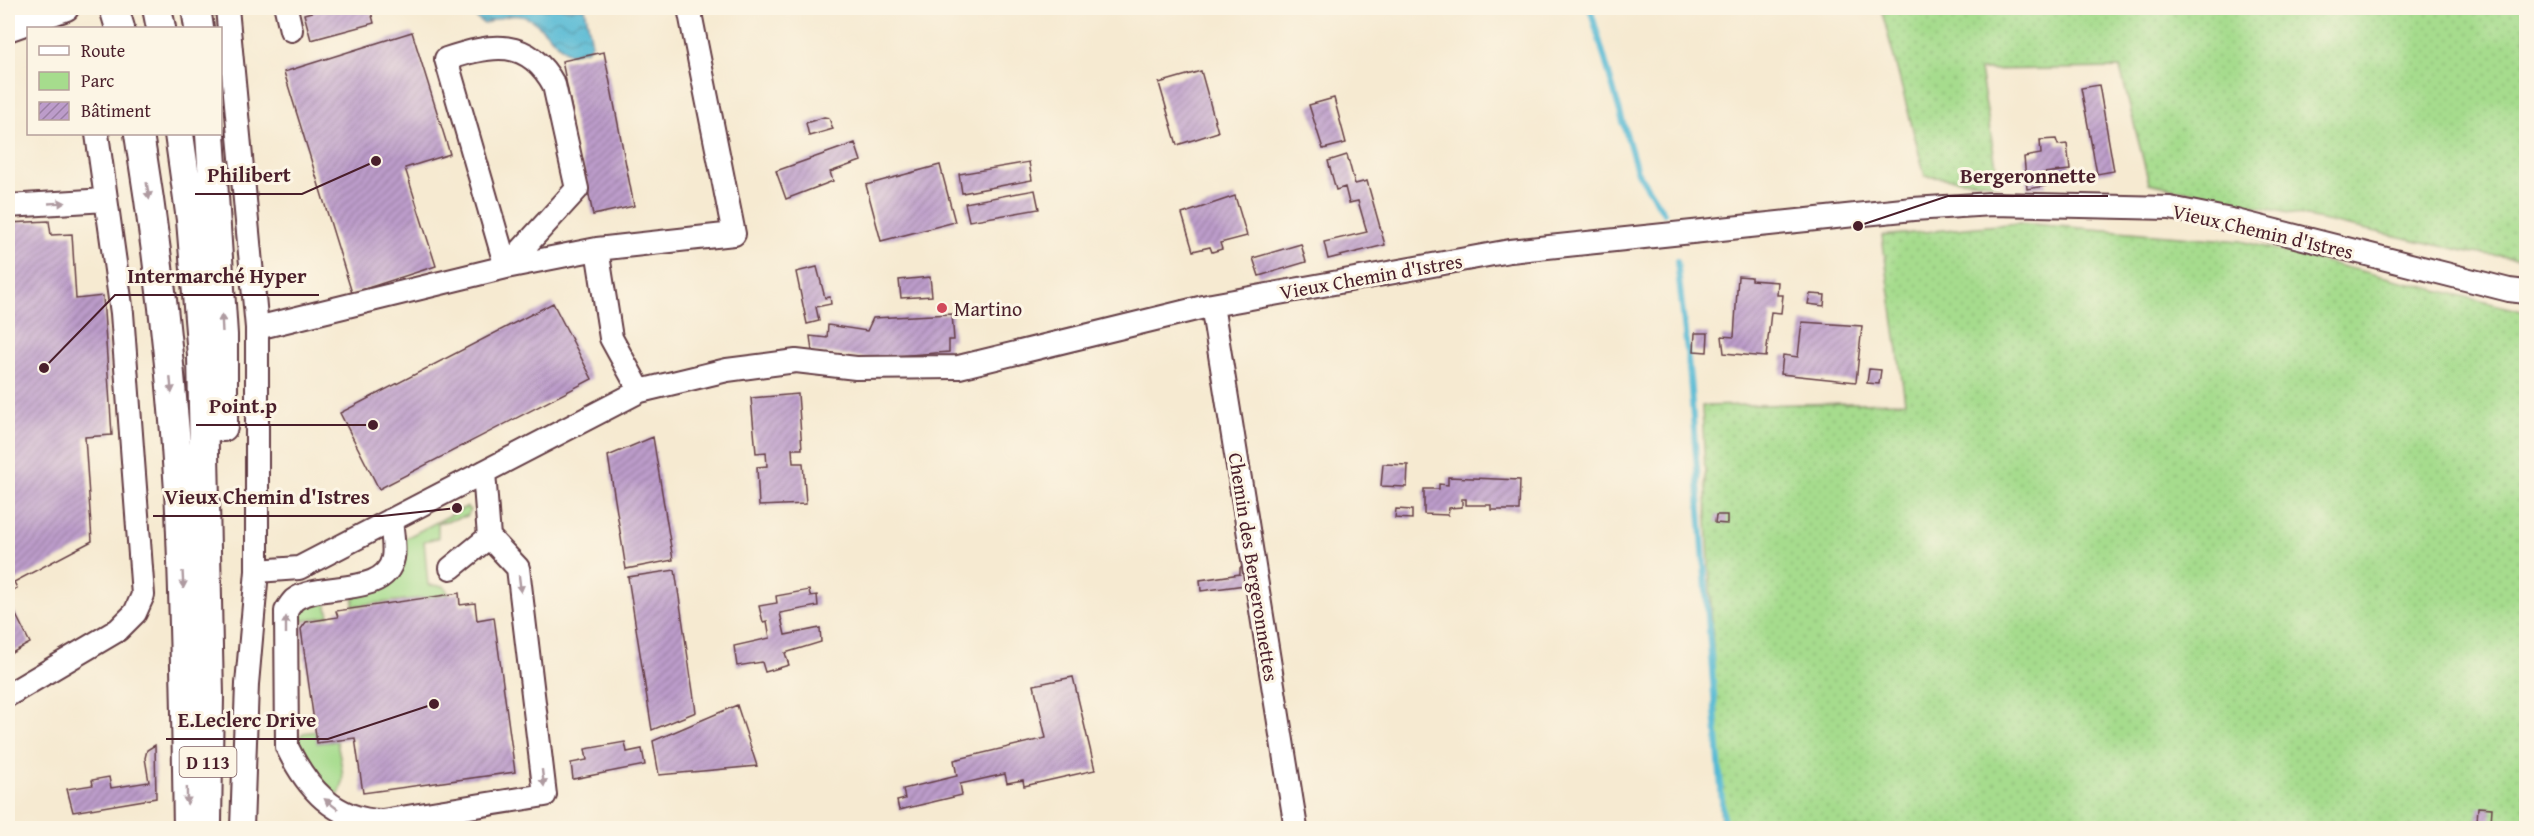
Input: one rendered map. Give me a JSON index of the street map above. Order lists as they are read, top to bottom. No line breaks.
{"streets":{"main road":["D 113"],"street":["Vieux Chemin d'Istres","Chemin des Bergeronnettes"]},"crossings":[["Vieux Chemin d'Istres","Chemin des Bergeronnettes"]],"places":["Philibert","Bergeronnette","Martino","Intermarché Hyper","Point.p","Vieux Chemin d'Istres","E.Leclerc Drive"],"legend":["Route","Parc","Bâtiment"]}
